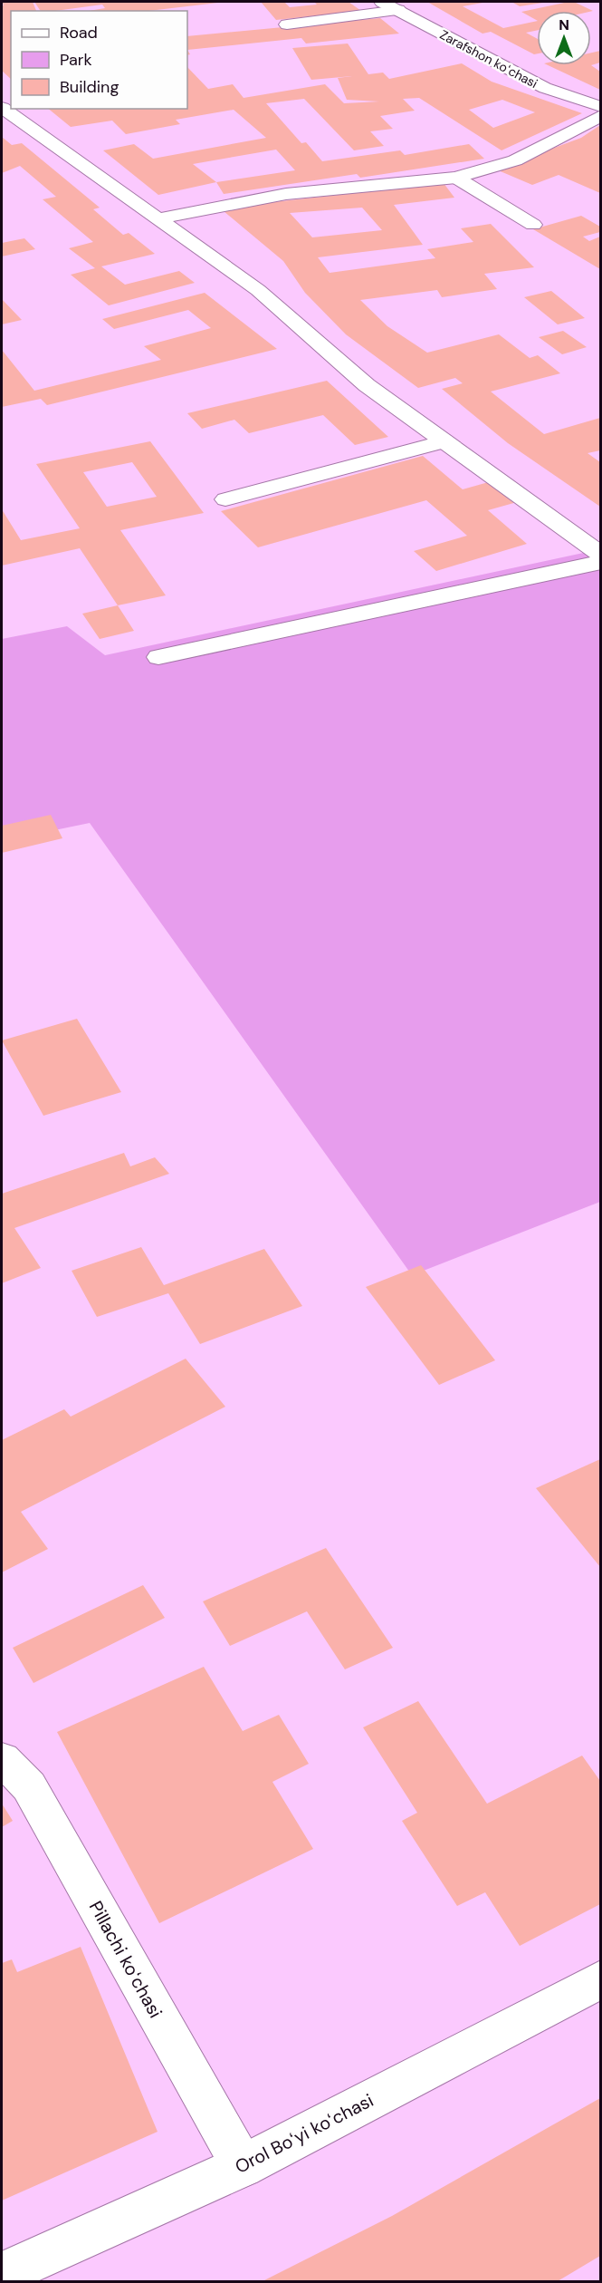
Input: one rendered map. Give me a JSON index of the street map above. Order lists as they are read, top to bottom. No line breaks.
{"streets":{"street":["Zarafshon koʻchasi","Pillachi koʻchasi","Orol Boʻyi koʻchasi"]},"crossings":[["Pillachi koʻchasi","Orol Boʻyi koʻchasi"]],"legend":["Road","Park","Building"],"north":"top"}
